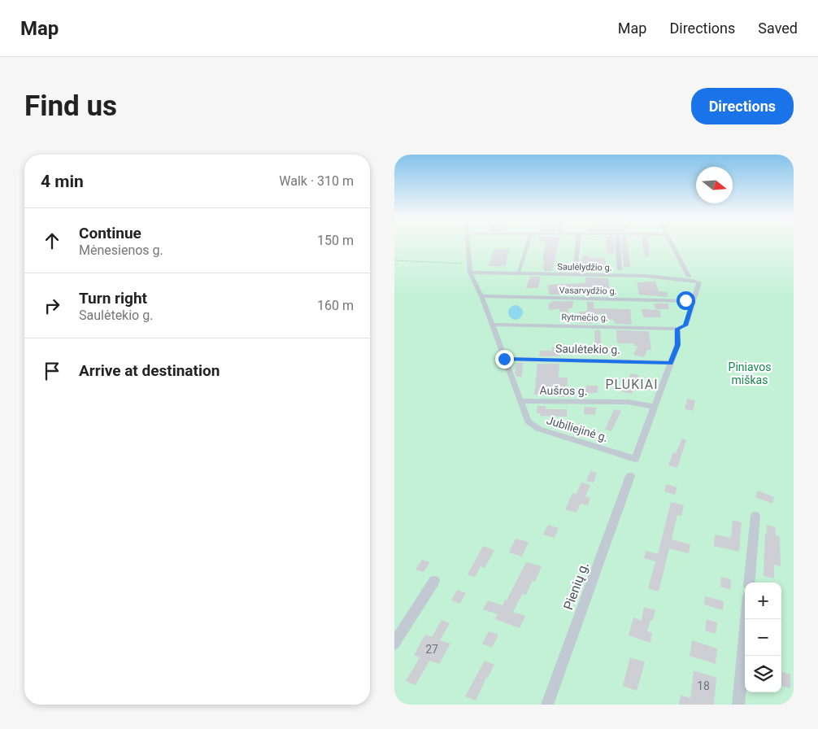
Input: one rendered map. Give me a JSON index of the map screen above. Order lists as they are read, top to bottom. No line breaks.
{"streets":{"street":["Saulėlydžio g.","Vasarvydžio g.","Rytmečio g.","Saulėtekio g.","Aušros g.","Jubiliejinė g.","Pienių g."]},"crossings":[["Saulėlydžio g.","Vasarvydžio g."],["Saulėlydžio g.","Jubiliejinė g."],["Vasarvydžio g.","Jubiliejinė g."],["Rytmečio g.","Jubiliejinė g."],["Saulėtekio g.","Jubiliejinė g."],["Aušros g.","Jubiliejinė g."]],"districts":["PLUKIAI"],"parks":["Piniavos miškas"],"house_numbers":["27","18"],"north":"right","page":{"header":"Map","nav":["Map","Directions","Saved"],"buttons":"Directions","title":"Find us","heading":["4 min","Walk · 310 m"],"list":[["Continue","Mėnesienos g.","150 m"],["Turn right","Saulėtekio g.","160 m"],"Arrive at destination"],"map_buttons":["+","−"]}}
